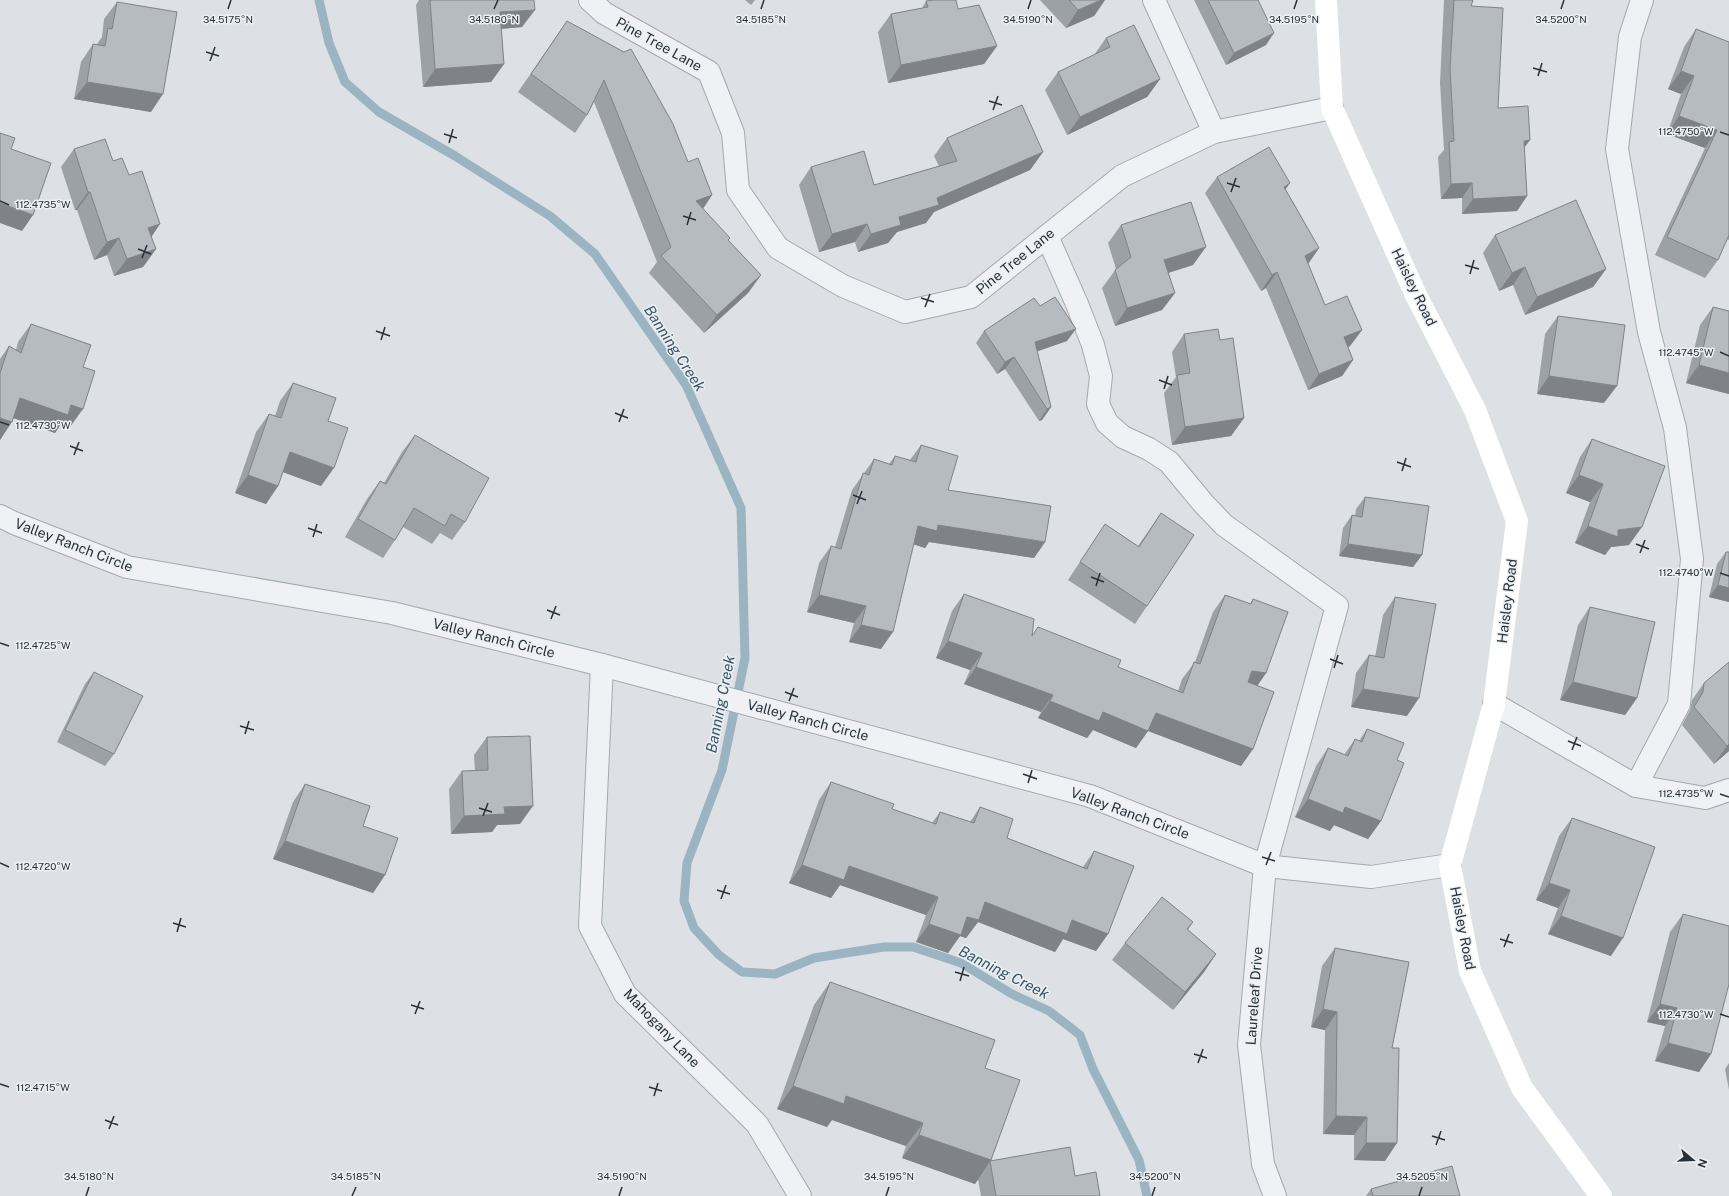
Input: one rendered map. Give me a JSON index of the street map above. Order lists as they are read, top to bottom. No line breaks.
{"streets":{"street":["Pine Tree Lane","Haisley Road","Valley Ranch Circle","Laureleaf Drive","Mahogany Lane"]},"crossings":[["Pine Tree Lane","Haisley Road"],["Pine Tree Lane","Laureleaf Drive"],["Haisley Road","Valley Ranch Circle"],["Valley Ranch Circle","Laureleaf Drive"],["Valley Ranch Circle","Mahogany Lane"]],"water":["Banning Creek"],"north":"right","coordinates":["34.5180°N","34.5185°N","34.5190°N","34.5195°N","34.5200°N","34.5175°N","112.4750°W","112.4735°W","112.4745°W","112.4730°W","112.4740°W","112.4725°W","112.4720°W","112.4715°W","34.5205°N"]}
